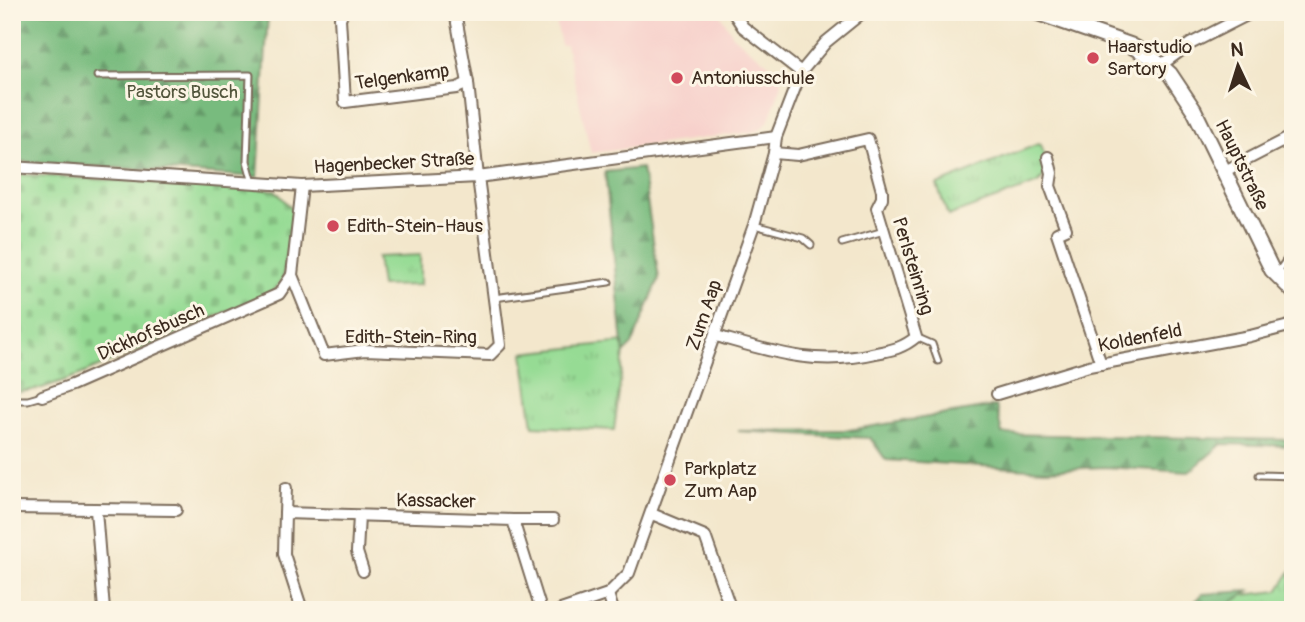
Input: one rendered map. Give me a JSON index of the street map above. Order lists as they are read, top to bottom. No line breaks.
{"streets":{"main road":["Hauptstraße"],"street":["Telgenkamp","Hagenbecker Straße","Perlsteinring","Zum Aap","Dickhofsbusch","Edith-Stein-Ring","Koldenfeld","Kassacker"]},"crossings":[["Telgenkamp","Hagenbecker Straße"],["Telgenkamp","Edith-Stein-Ring"],["Hagenbecker Straße","Zum Aap"],["Hagenbecker Straße","Edith-Stein-Ring"],["Perlsteinring","Zum Aap"],["Dickhofsbusch","Edith-Stein-Ring"]],"parks":["Pastors Busch"],"places":["Haarstudio Sartory","Antoniusschule","Edith-Stein-Haus","Parkplatz Zum Aap"],"north":"top"}
